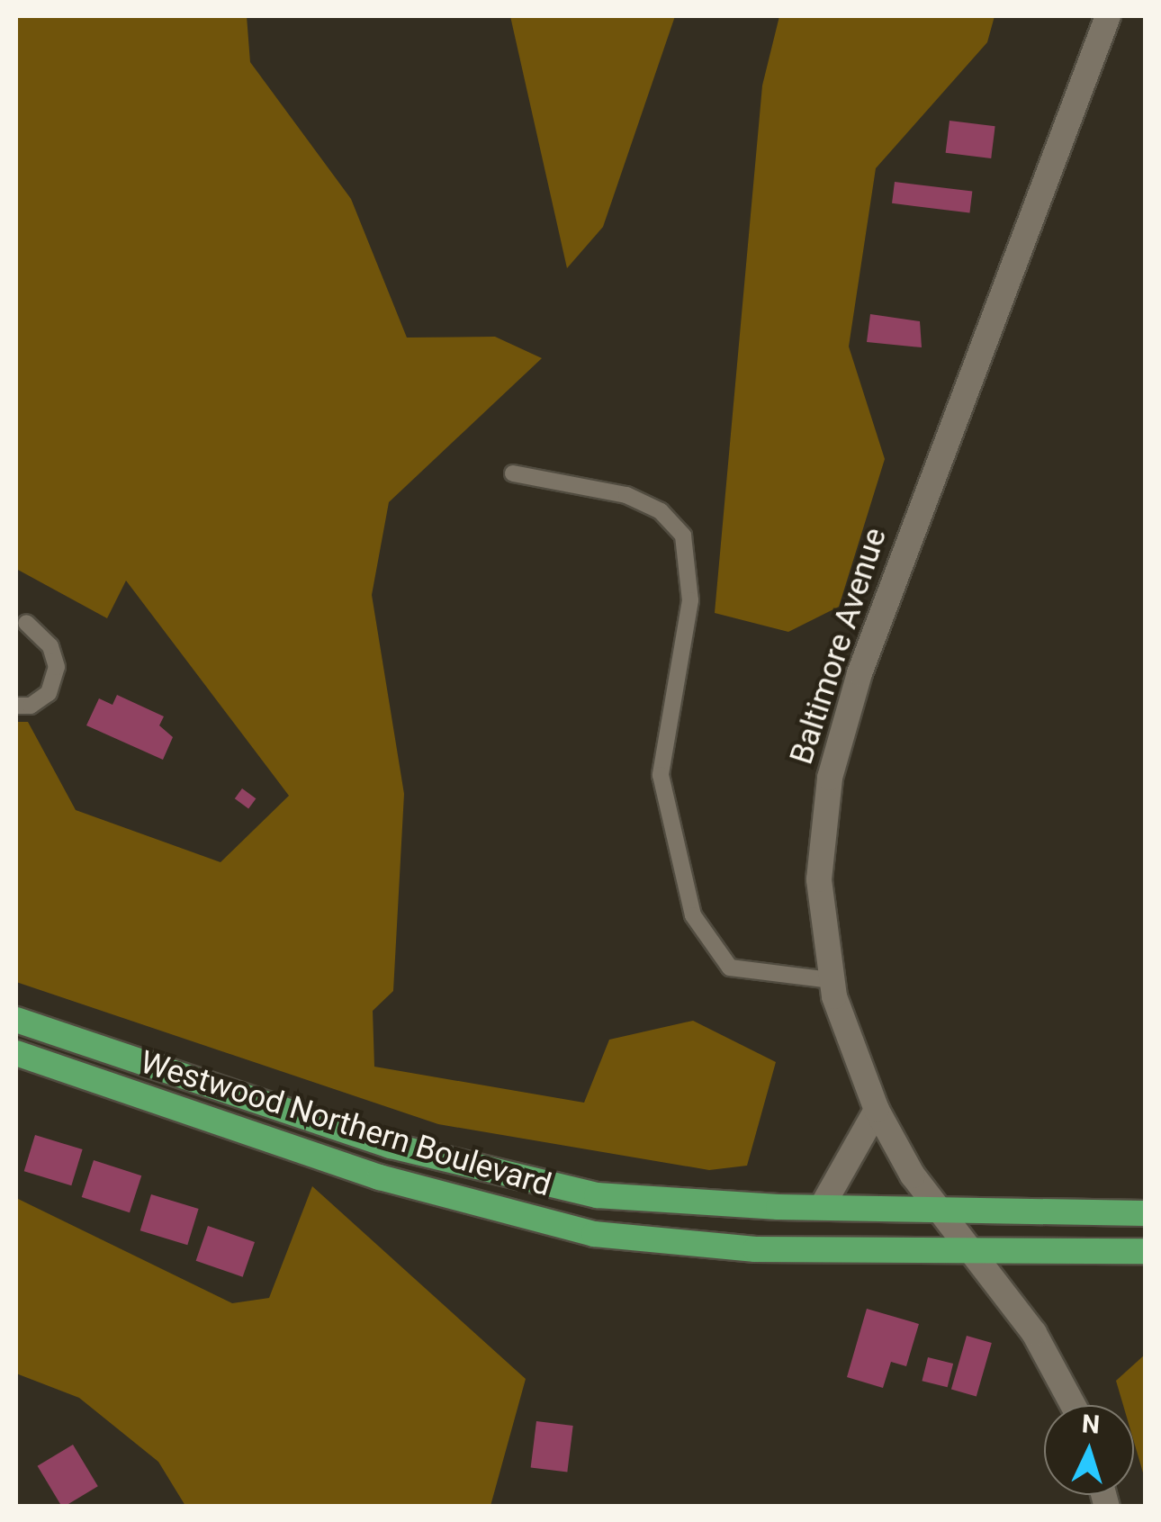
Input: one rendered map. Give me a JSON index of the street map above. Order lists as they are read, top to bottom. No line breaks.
{"streets":{"main road":["Westwood Northern Boulevard"],"street":["Baltimore Avenue"]},"crossings":[["Baltimore Avenue","Westwood Northern Boulevard"]],"north":"top"}
